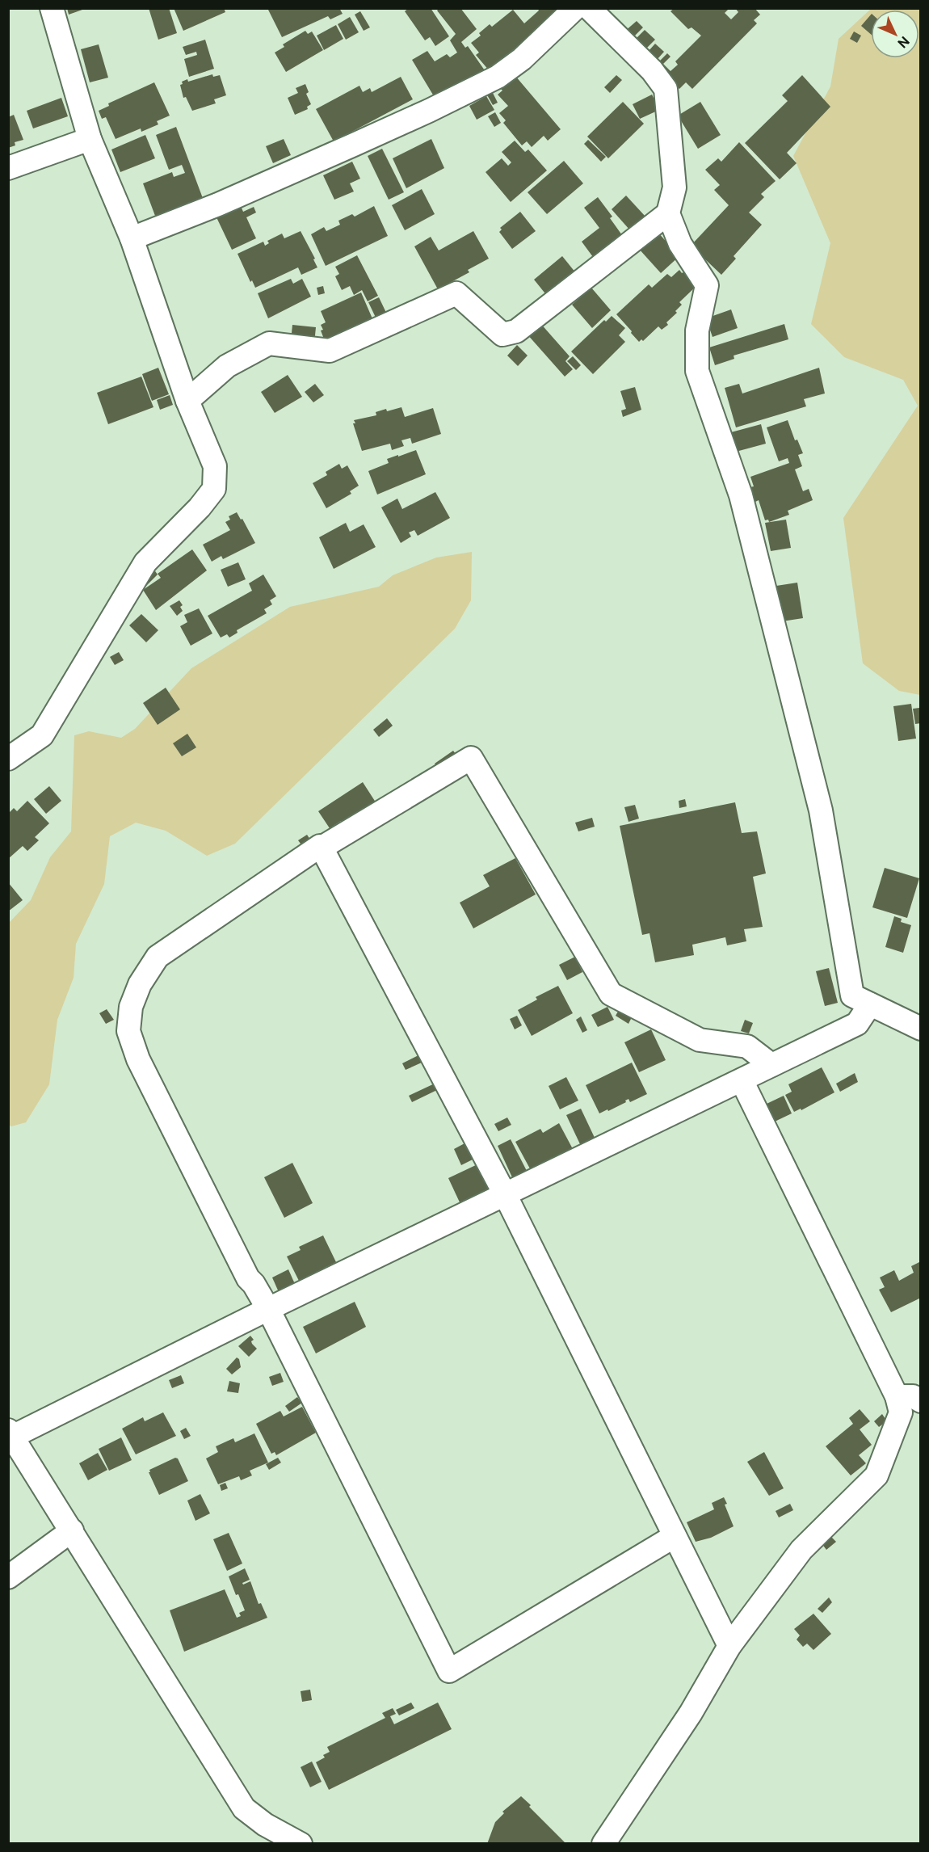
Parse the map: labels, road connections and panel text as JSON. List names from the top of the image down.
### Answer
{
  "north": "bottom right"
}
